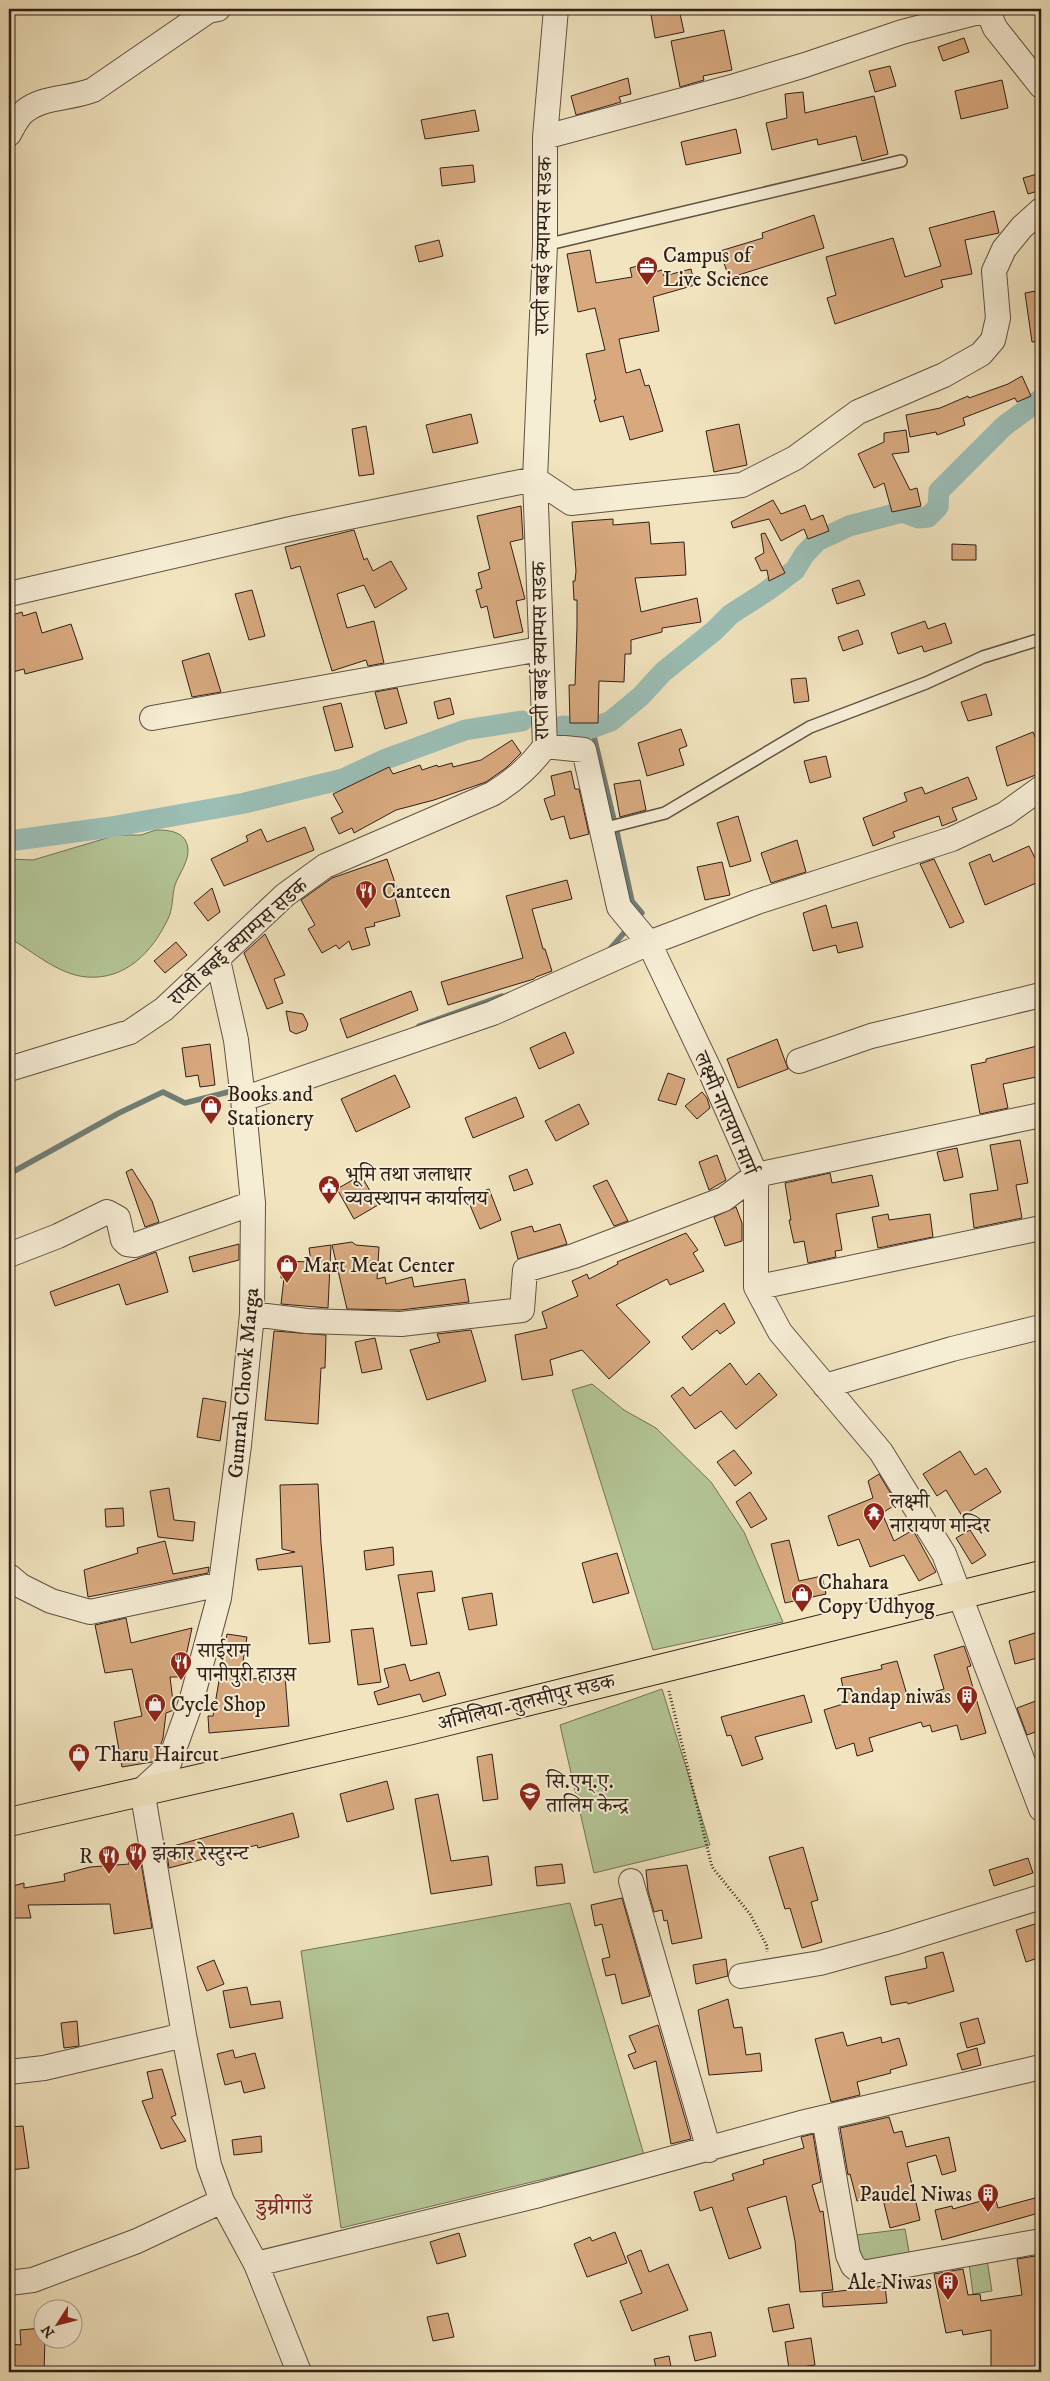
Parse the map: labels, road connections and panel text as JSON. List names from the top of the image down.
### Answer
{
  "streets": {
    "main road": ["अमिलिया-तुलसीपुर सडक"],
    "street": ["राप्ती बबई क्याम्पस सडक", "लक्ष्मी नारायण मार्ग", "Gumrah Chowk Marga"]
  },
  "crossings": [
    ["राप्ती बबई क्याम्पस सडक", "लक्ष्मी नारायण मार्ग"],
    ["राप्ती बबई क्याम्पस सडक", "Gumrah Chowk Marga"],
    ["लक्ष्मी नारायण मार्ग", "अमिलिया-तुलसीपुर सडक"],
    ["Gumrah Chowk Marga", "अमिलिया-तुलसीपुर सडक"]
  ],
  "districts": ["डुम्रीगाउँ"],
  "places": {
    "office": ["Campus of Live Science"],
    "restaurant": [
      "Canteen",
      "साईराम पानीपुरी हाउस",
      "झंकार रेस्टुरन्ट",
      "R"
    ],
    "shop": [
      "Books and Stationery",
      "Mart Meat Center",
      "Chahara Copy Udhyog",
      "Cycle Shop",
      "Tharu Haircut"
    ],
    "public building": ["भूमि तथा जलाधार व्यवस्थापन कार्यालय"],
    "temple": ["लक्ष्मी नारायण मन्दिर"],
    "building": ["Tandap niwas", "Paudel Niwas", "Ale Niwas"],
    "school or university": ["सि.एम्.ए. तालिम केन्द्र"]
  },
  "north": "bottom left"
}
